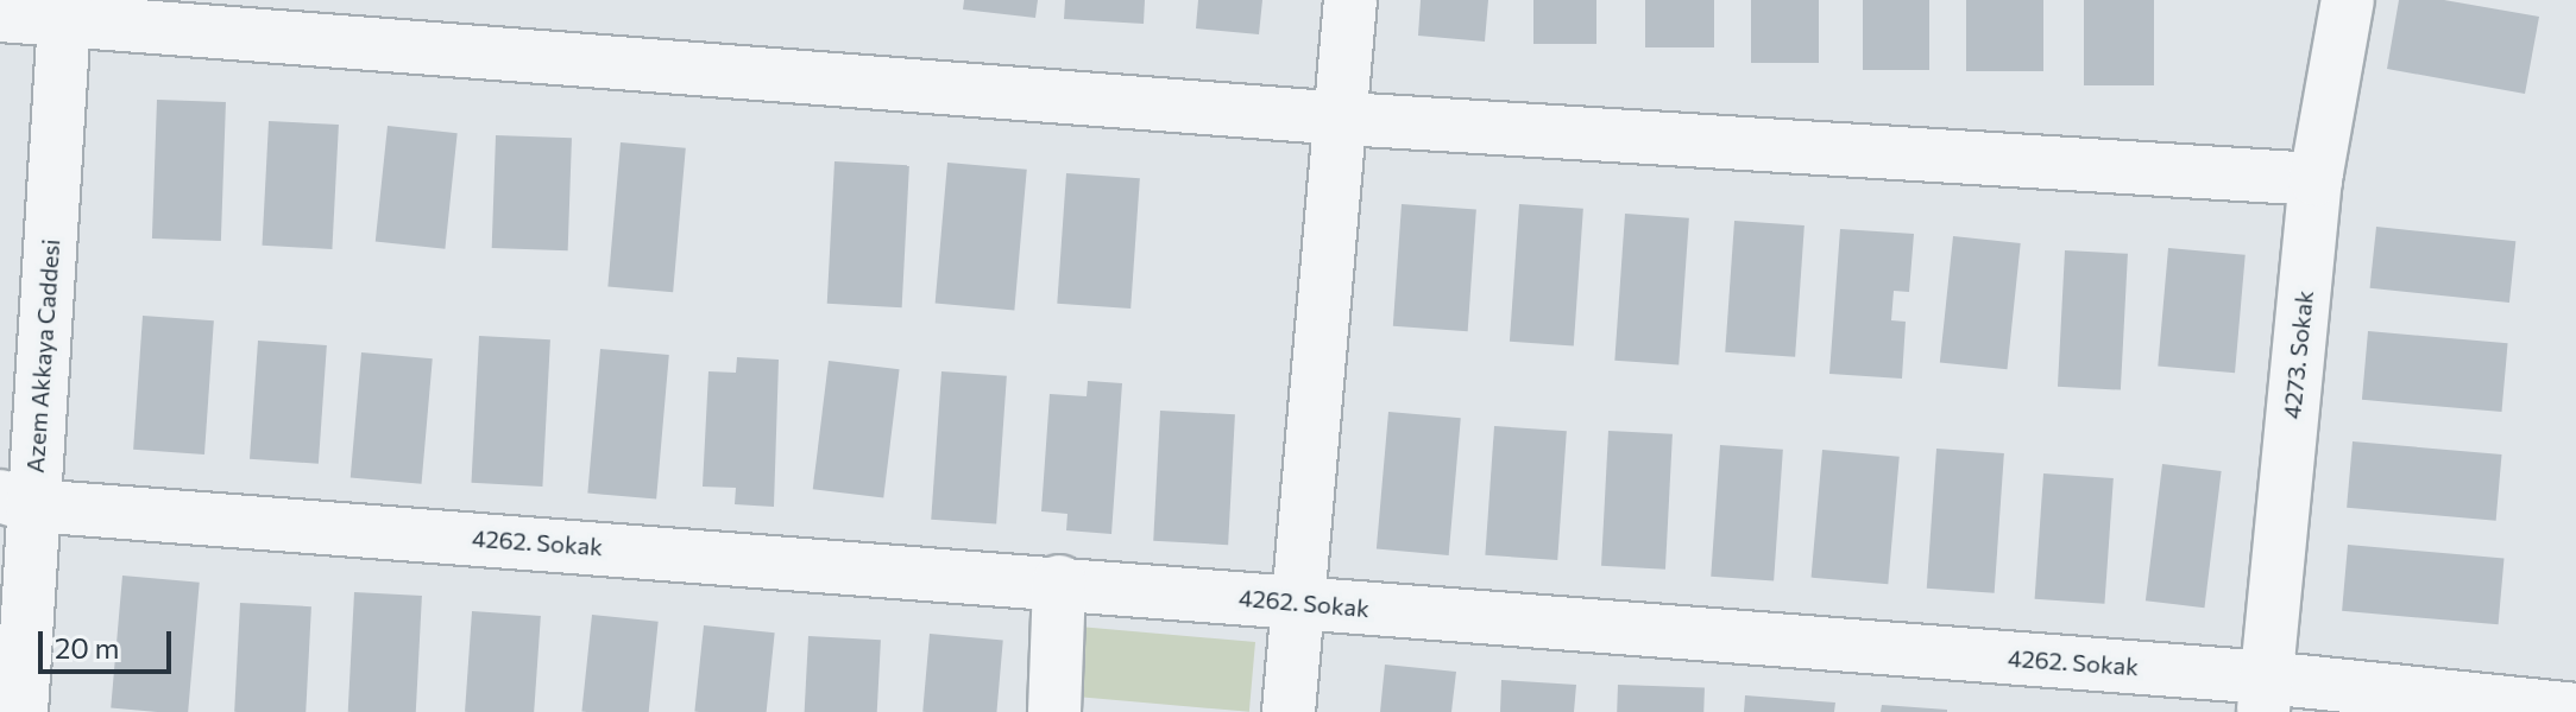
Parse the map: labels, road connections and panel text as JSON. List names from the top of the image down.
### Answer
{
  "streets": {
    "street": ["4273. Sokak", "Azem Akkaya Caddesi", "4262. Sokak"]
  },
  "crossings": [
    ["4273. Sokak", "4262. Sokak"],
    ["Azem Akkaya Caddesi", "4262. Sokak"]
  ],
  "scale_bar": "20 m"
}
